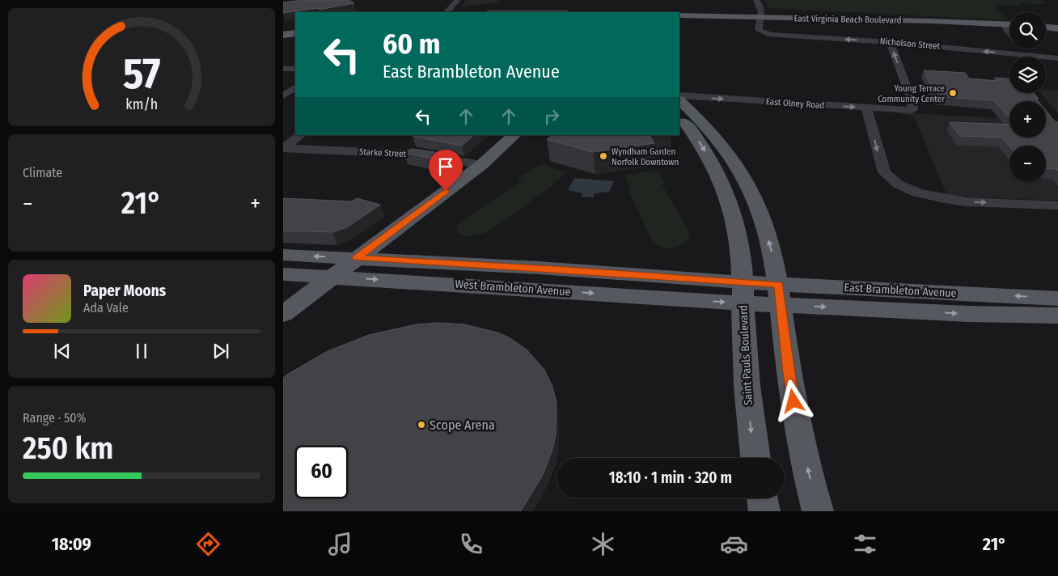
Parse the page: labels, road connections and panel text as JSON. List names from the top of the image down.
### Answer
{
  "streets": {
    "main road": [
      "East Virginia Beach Boulevard",
      "West Brambleton Avenue",
      "East Brambleton Avenue",
      "Saint Pauls Boulevard"
    ],
    "street": ["Nicholson Street", "East Olney Road", "Starke Street"]
  },
  "crossings": [
    ["East Virginia Beach Boulevard", "Nicholson Street"],
    ["Nicholson Street", "East Olney Road"],
    ["West Brambleton Avenue", "East Brambleton Avenue"],
    ["West Brambleton Avenue", "Saint Pauls Boulevard"],
    ["East Brambleton Avenue", "Saint Pauls Boulevard"]
  ],
  "one_way": ["Nicholson Street"],
  "places": ["Young Terrace Community Center", "Wyndham Garden Norfolk Downtown", "Scope Arena"],
  "page": {
    "map_buttons": ["+", "−"],
    "turn": ["60 m", "East Brambleton Avenue"],
    "tile": [
      "Climate",
      ["Range · 50%", "250 km"]
    ],
    "heat": ["−", "21°", "+"],
    "song": ["Paper Moons", "Ada Vale"],
    "limit": "60",
    "trip": "18:10 · 1 min · 320 m",
    "tabs": ["18:09", "21°"],
    "gauge": ["57", "km/h"]
  }
}
